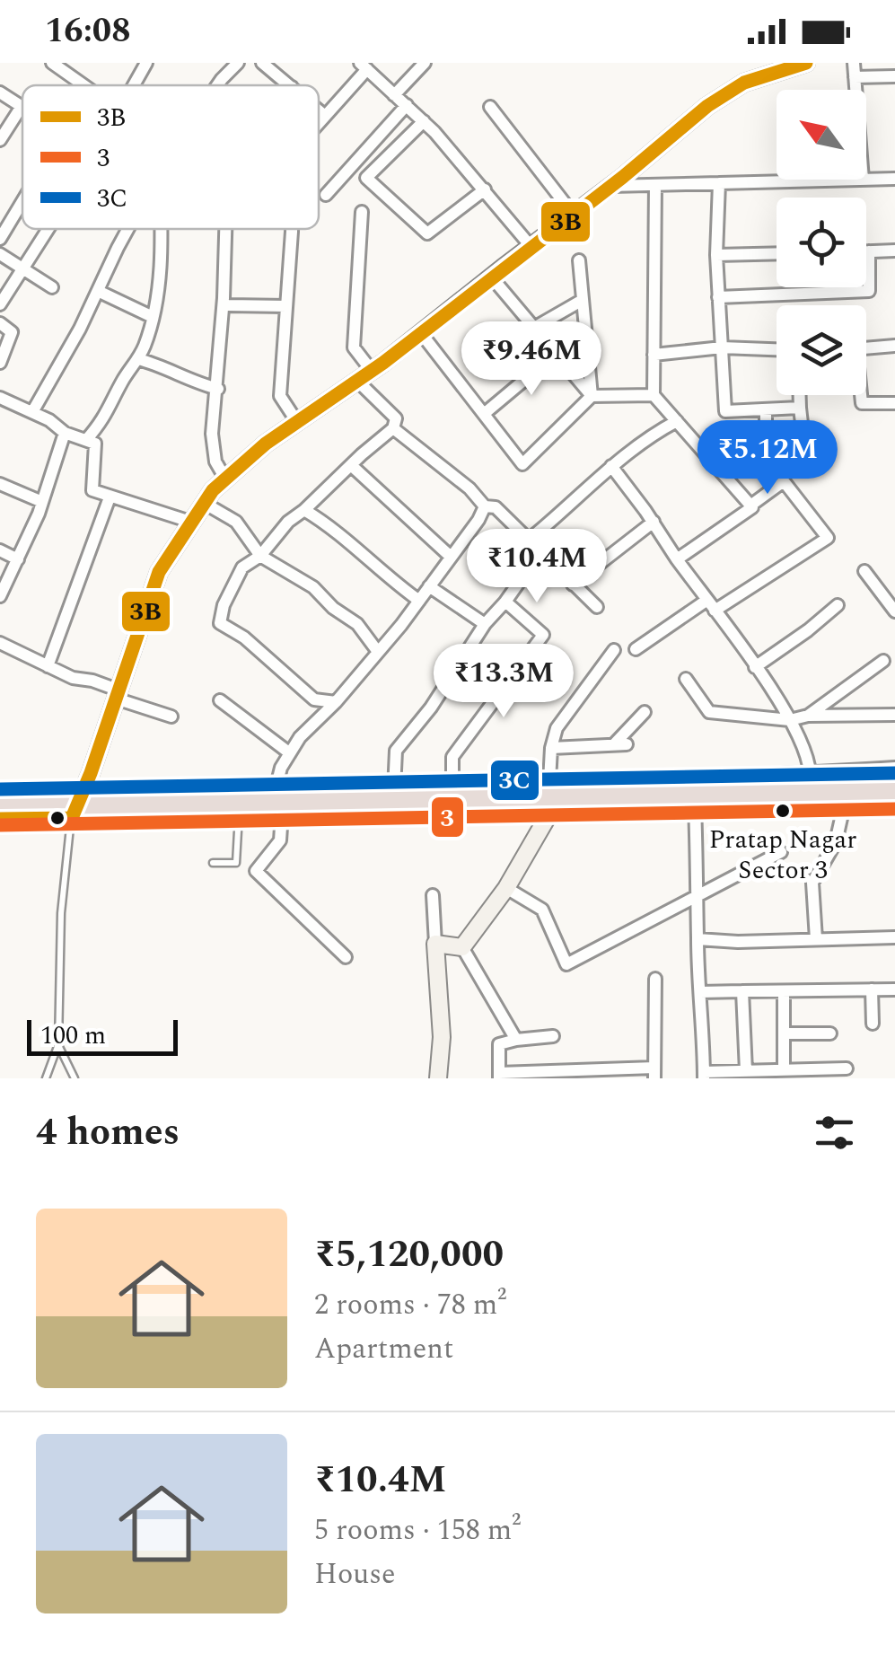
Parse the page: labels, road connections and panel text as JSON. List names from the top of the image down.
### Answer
{
  "places": ["Pratap Nagar Sector 3"],
  "lines": ["transit line 3B", "transit line 3C", "transit line 3"],
  "legend": ["3B", "3", "3C"],
  "scale_bar": "100 m",
  "north": "top left",
  "page": {
    "status": "16:08",
    "price": [
      "₹9.46M",
      "₹5.12M",
      "₹10.4M",
      "₹13.3M"
    ],
    "scale": "100 m",
    "heading": "4 homes",
    "list": [
      {
        "name": "₹5,120,000",
        "note": "2 rooms · 78 m² · Apartment"
      },
      {
        "name": "₹10.4M",
        "note": "5 rooms · 158 m² · House"
      }
    ]
  }
}
